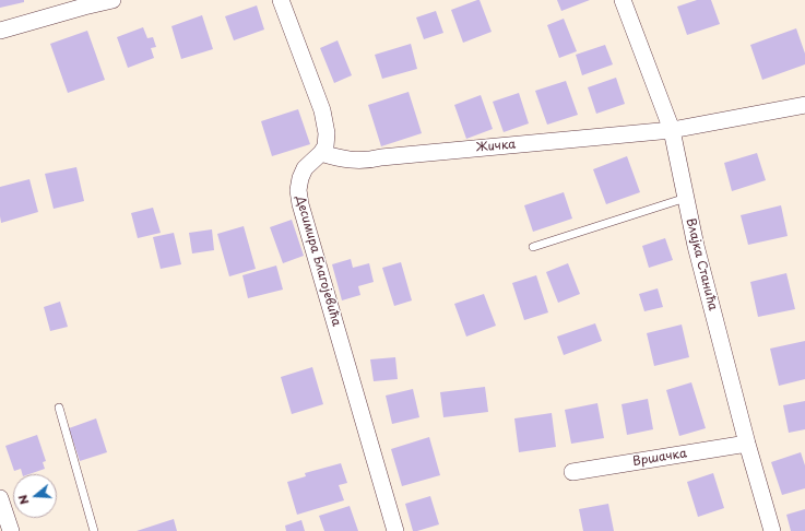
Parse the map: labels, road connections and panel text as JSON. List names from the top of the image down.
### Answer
{
  "streets": {
    "street": [
      "Жичка",
      "Десимира Благојевића",
      "Влајка Станића",
      "Вршачка"
    ]
  },
  "crossings": [
    ["Жичка", "Десимира Благојевића"],
    ["Жичка", "Влајка Станића"],
    ["Влајка Станића", "Вршачка"]
  ],
  "north": "left"
}
